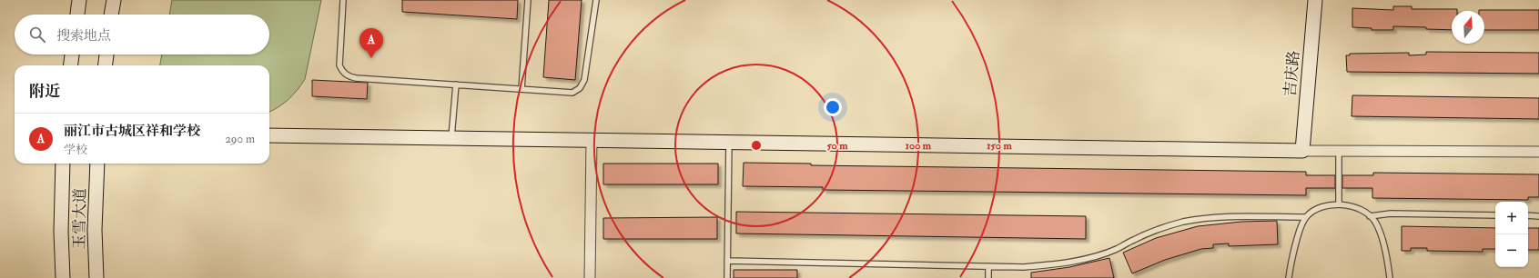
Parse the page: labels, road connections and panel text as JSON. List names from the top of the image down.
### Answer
{
  "streets": {
    "street": ["吉庆路", "玉雪大道"]
  },
  "north": "top",
  "page": {
    "search": "搜索地点",
    "pins": "A",
    "heading": "附近",
    "list": [
      {
        "mark": "A",
        "name": "丽江市古城区祥和学校",
        "note": "学校",
        "value": "290 m"
      }
    ],
    "map_buttons": ["+", "−"]
  },
  "rings": ["50 m", "100 m", "150 m"]
}
